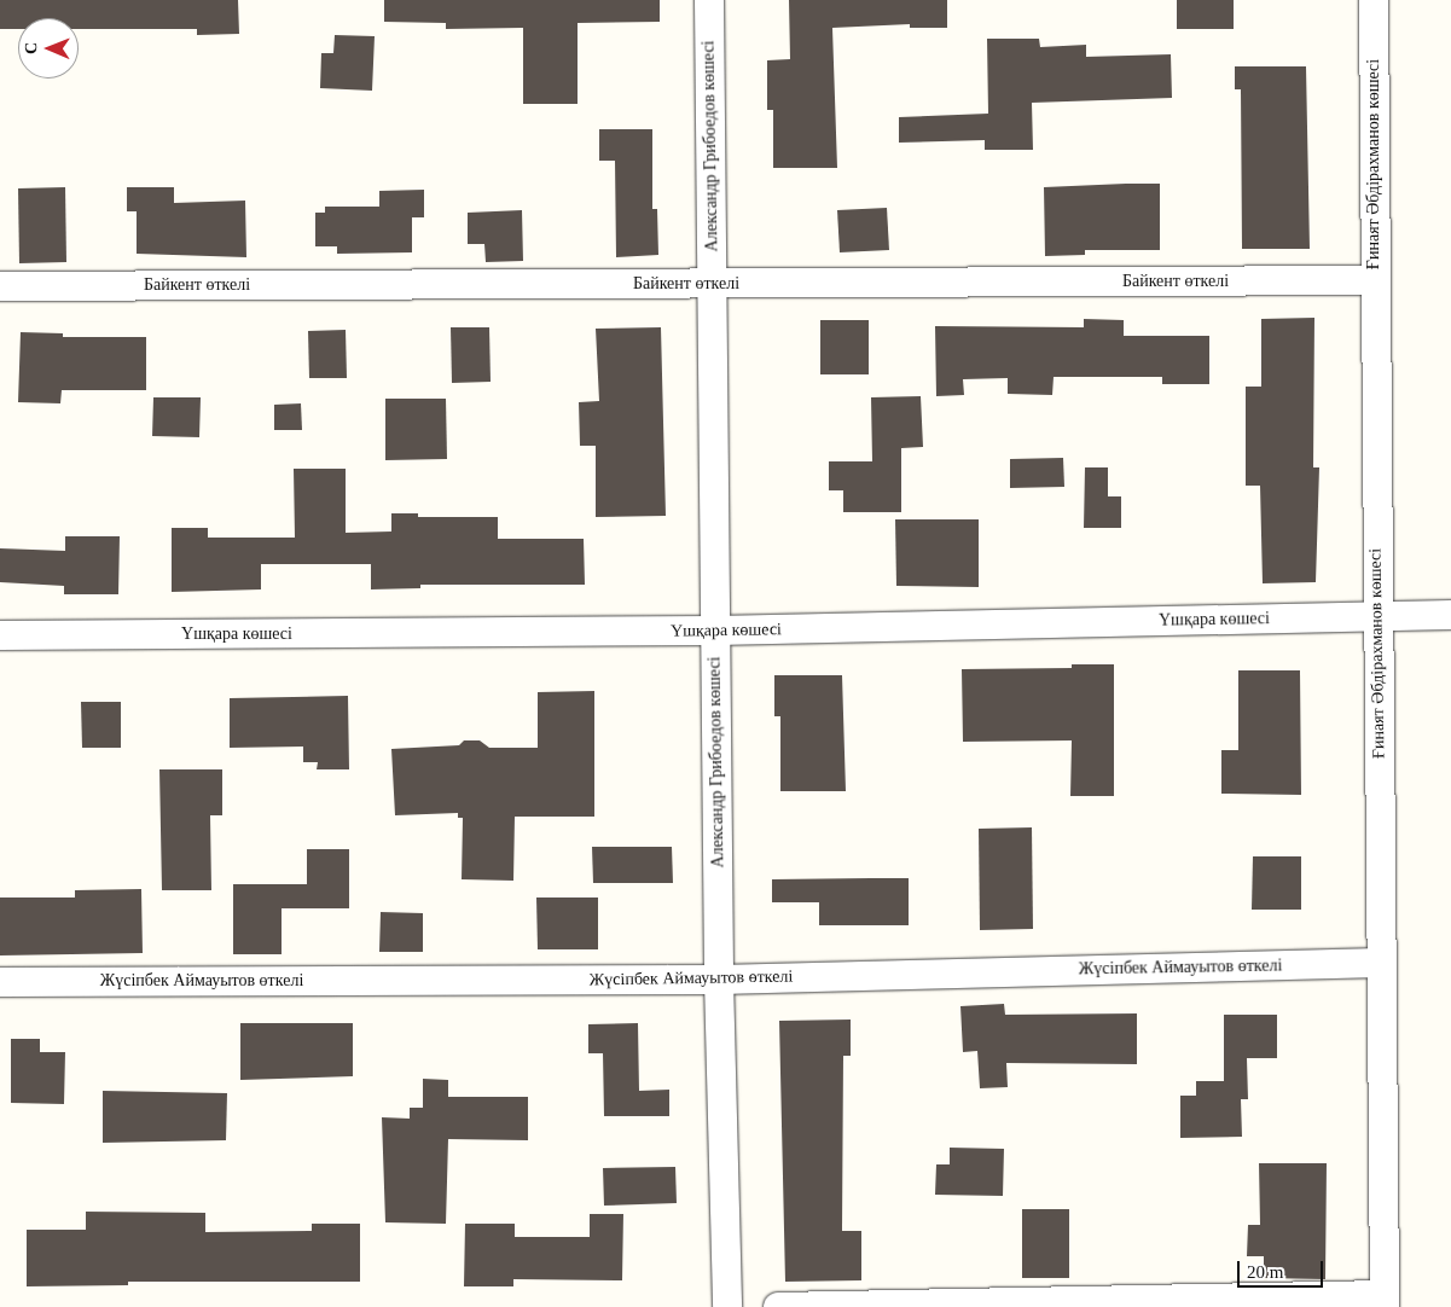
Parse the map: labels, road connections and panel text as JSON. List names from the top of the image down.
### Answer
{
  "streets": {
    "street": [
      "Александр Грибоедов көшесі",
      "Ғинаят Әбдірахманов көшесі",
      "Байкент өткелі",
      "Үшқара көшесі",
      "Жүсіпбек Аймауытов өткелі"
    ]
  },
  "crossings": [
    ["Александр Грибоедов көшесі", "Байкент өткелі"],
    ["Александр Грибоедов көшесі", "Үшқара көшесі"],
    ["Александр Грибоедов көшесі", "Жүсіпбек Аймауытов өткелі"],
    ["Ғинаят Әбдірахманов көшесі", "Байкент өткелі"],
    ["Ғинаят Әбдірахманов көшесі", "Үшқара көшесі"],
    ["Ғинаят Әбдірахманов көшесі", "Жүсіпбек Аймауытов өткелі"]
  ],
  "scale_bar": "20 m",
  "north": "left"
}
